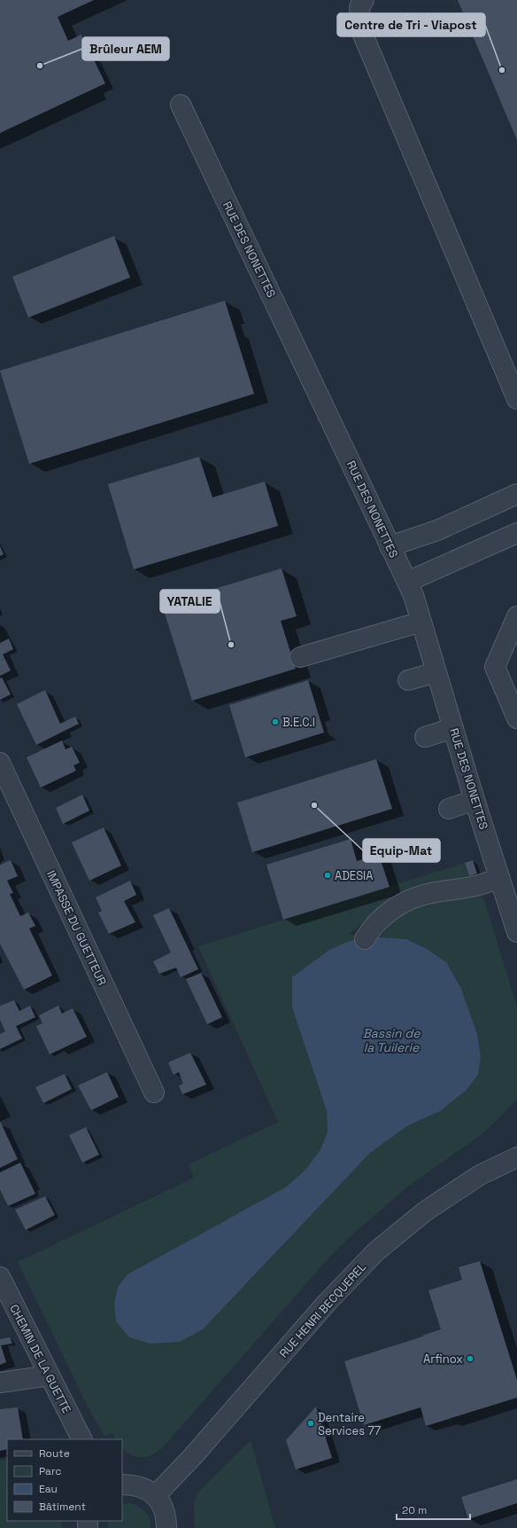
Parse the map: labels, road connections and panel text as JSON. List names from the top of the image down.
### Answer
{
  "streets": {
    "street": [
      "RUE DES NONETTES",
      "IMPASSE DU GUETTEUR",
      "RUE HENRI BECQUEREL",
      "CHEMIN DE LA GUETTE"
    ]
  },
  "water": ["Bassin de la Tuilerie"],
  "places": [
    "Brûleur AEM",
    "Centre de Tri - Viapost",
    "YATALIE",
    "B.E.C.I",
    "Equip-Mat",
    "ADESIA",
    "Arfinox",
    "Dentaire Services 77"
  ],
  "legend": [
    "Route",
    "Parc",
    "Eau",
    "Bâtiment"
  ],
  "scale_bar": "20 m"
}
